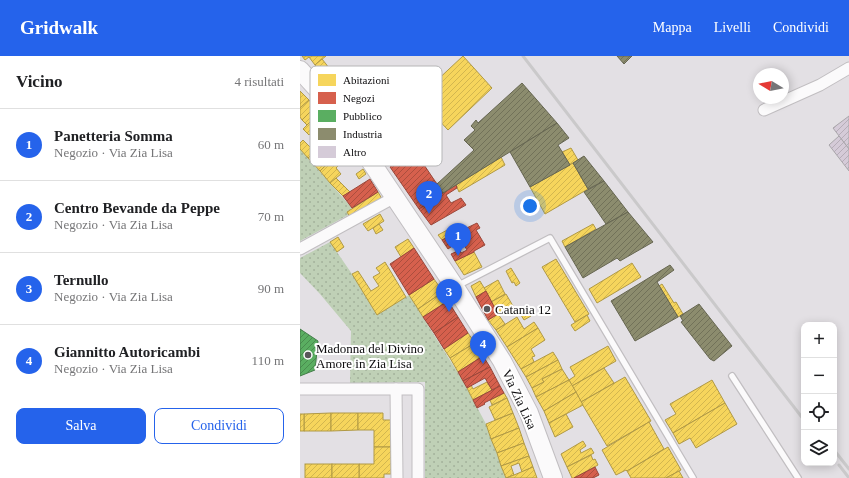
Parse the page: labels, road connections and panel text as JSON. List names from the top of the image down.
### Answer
{
  "streets": {
    "main road": ["Via Zia Lisa"]
  },
  "places": ["Catania 12", "Madonna del Divino Amore in Zia Lisa"],
  "legend": [
    "Abitazioni",
    "Negozi",
    "Pubblico",
    "Industria",
    "Altro"
  ],
  "north": "left",
  "page": {
    "header": "Gridwalk",
    "nav": ["Mappa", "Livelli", "Condividi"],
    "heading": ["Vicino", "4 risultati"],
    "list": [
      {
        "mark": "1",
        "name": "Panetteria Somma",
        "note": "Negozio · Via Zia Lisa",
        "value": "60 m"
      },
      {
        "mark": "2",
        "name": "Centro Bevande da Peppe",
        "note": "Negozio · Via Zia Lisa",
        "value": "70 m"
      },
      {
        "mark": "3",
        "name": "Ternullo",
        "note": "Negozio · Via Zia Lisa",
        "value": "90 m"
      },
      {
        "mark": "4",
        "name": "Giannitto Autoricambi",
        "note": "Negozio · Via Zia Lisa",
        "value": "110 m"
      }
    ],
    "pins": [
      "2",
      "1",
      "3",
      "4"
    ],
    "map_buttons": ["+", "−"],
    "buttons": ["Salva", "Condividi"]
  }
}
